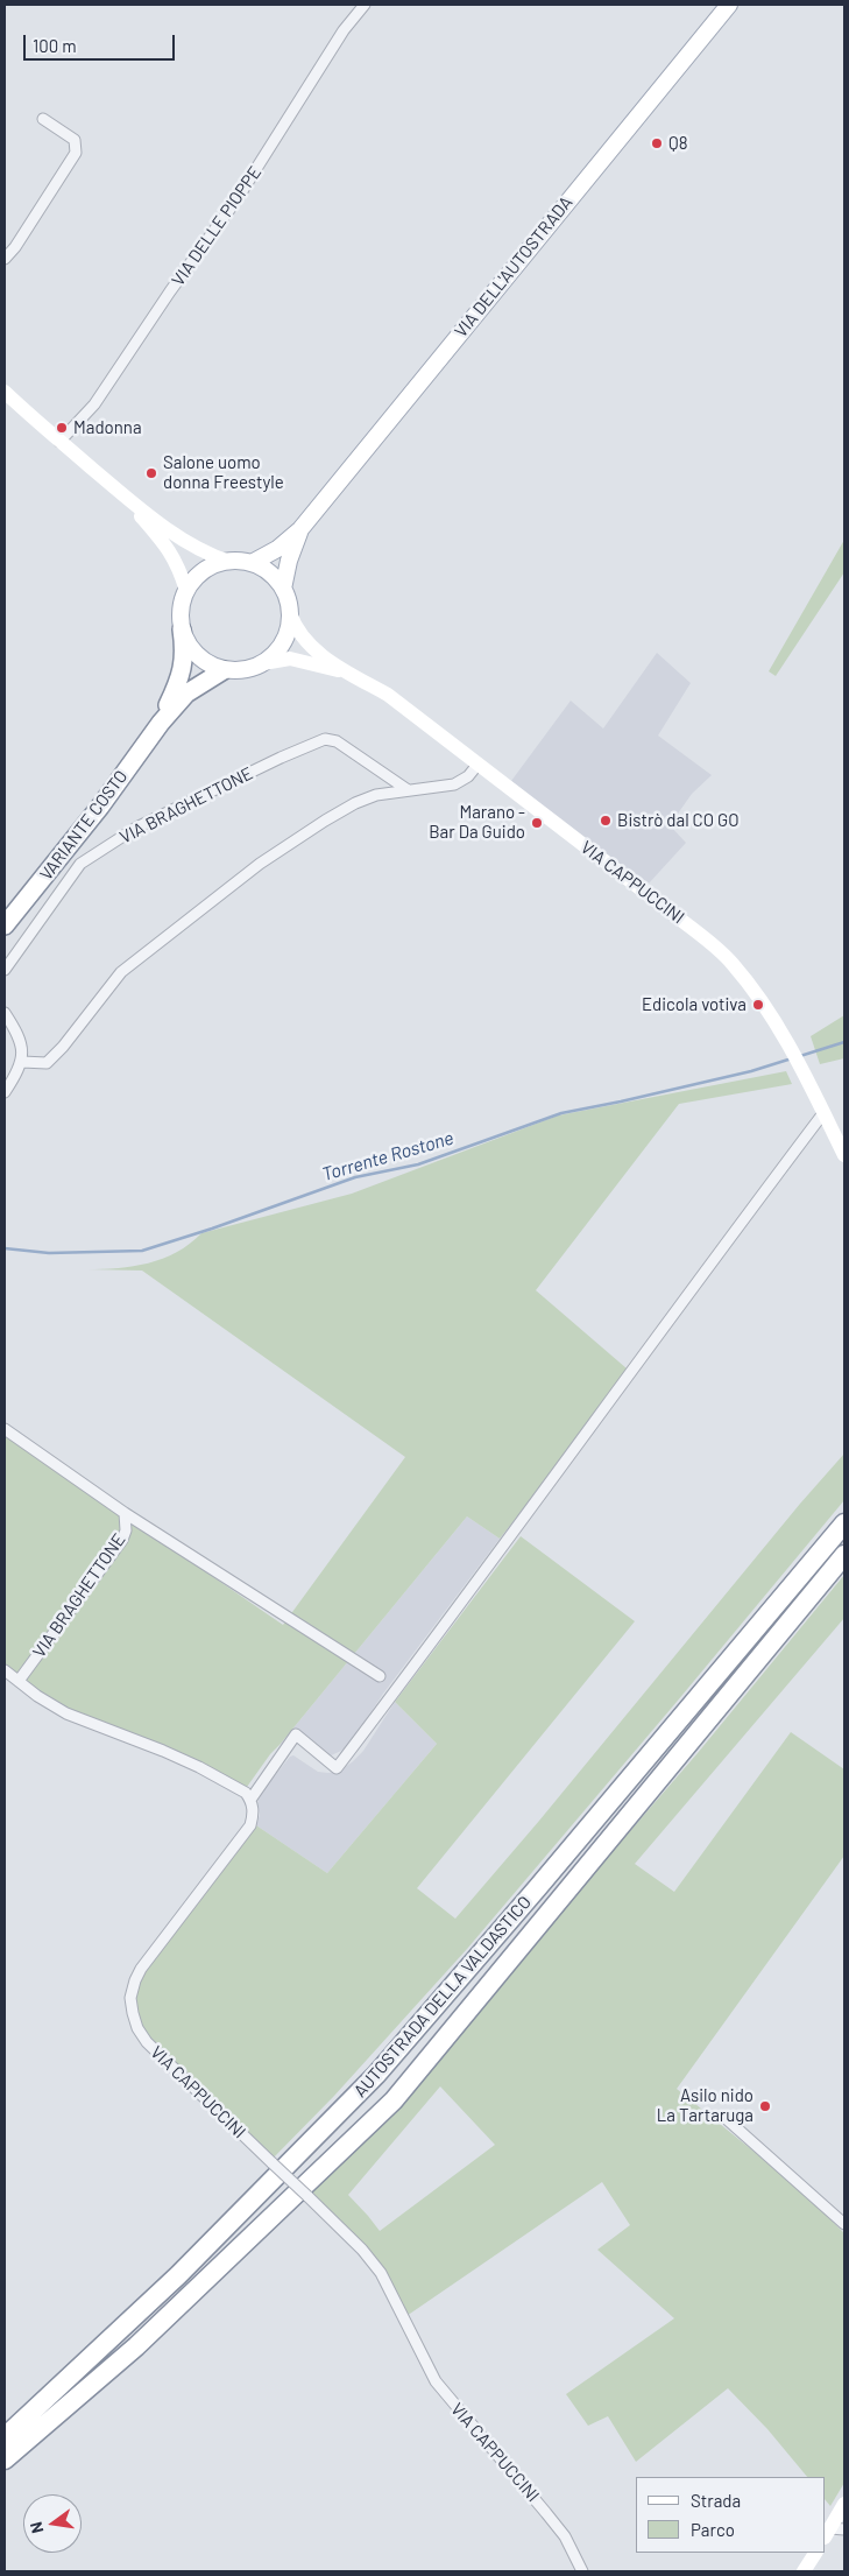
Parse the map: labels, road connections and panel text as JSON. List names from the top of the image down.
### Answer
{
  "streets": {
    "highway": ["VARIANTE COSTO", "AUTOSTRADA DELLA VALDASTICO"],
    "main road": ["VIA DELL'AUTOSTRADA", "VIA CAPPUCCINI"],
    "street": ["VIA DELLE PIOPPE", "VIA BRAGHETTONE"]
  },
  "water": ["Torrente Rostone"],
  "places": [
    "Q8",
    "Madonna",
    "Salone uomo donna Freestyle",
    "Bistrò dal CO GO",
    "Marano - Bar Da Guido",
    "Edicola votiva",
    "Asilo nido La Tartaruga"
  ],
  "legend": ["Strada", "Parco"],
  "scale_bar": "100 m",
  "north": "left"
}
